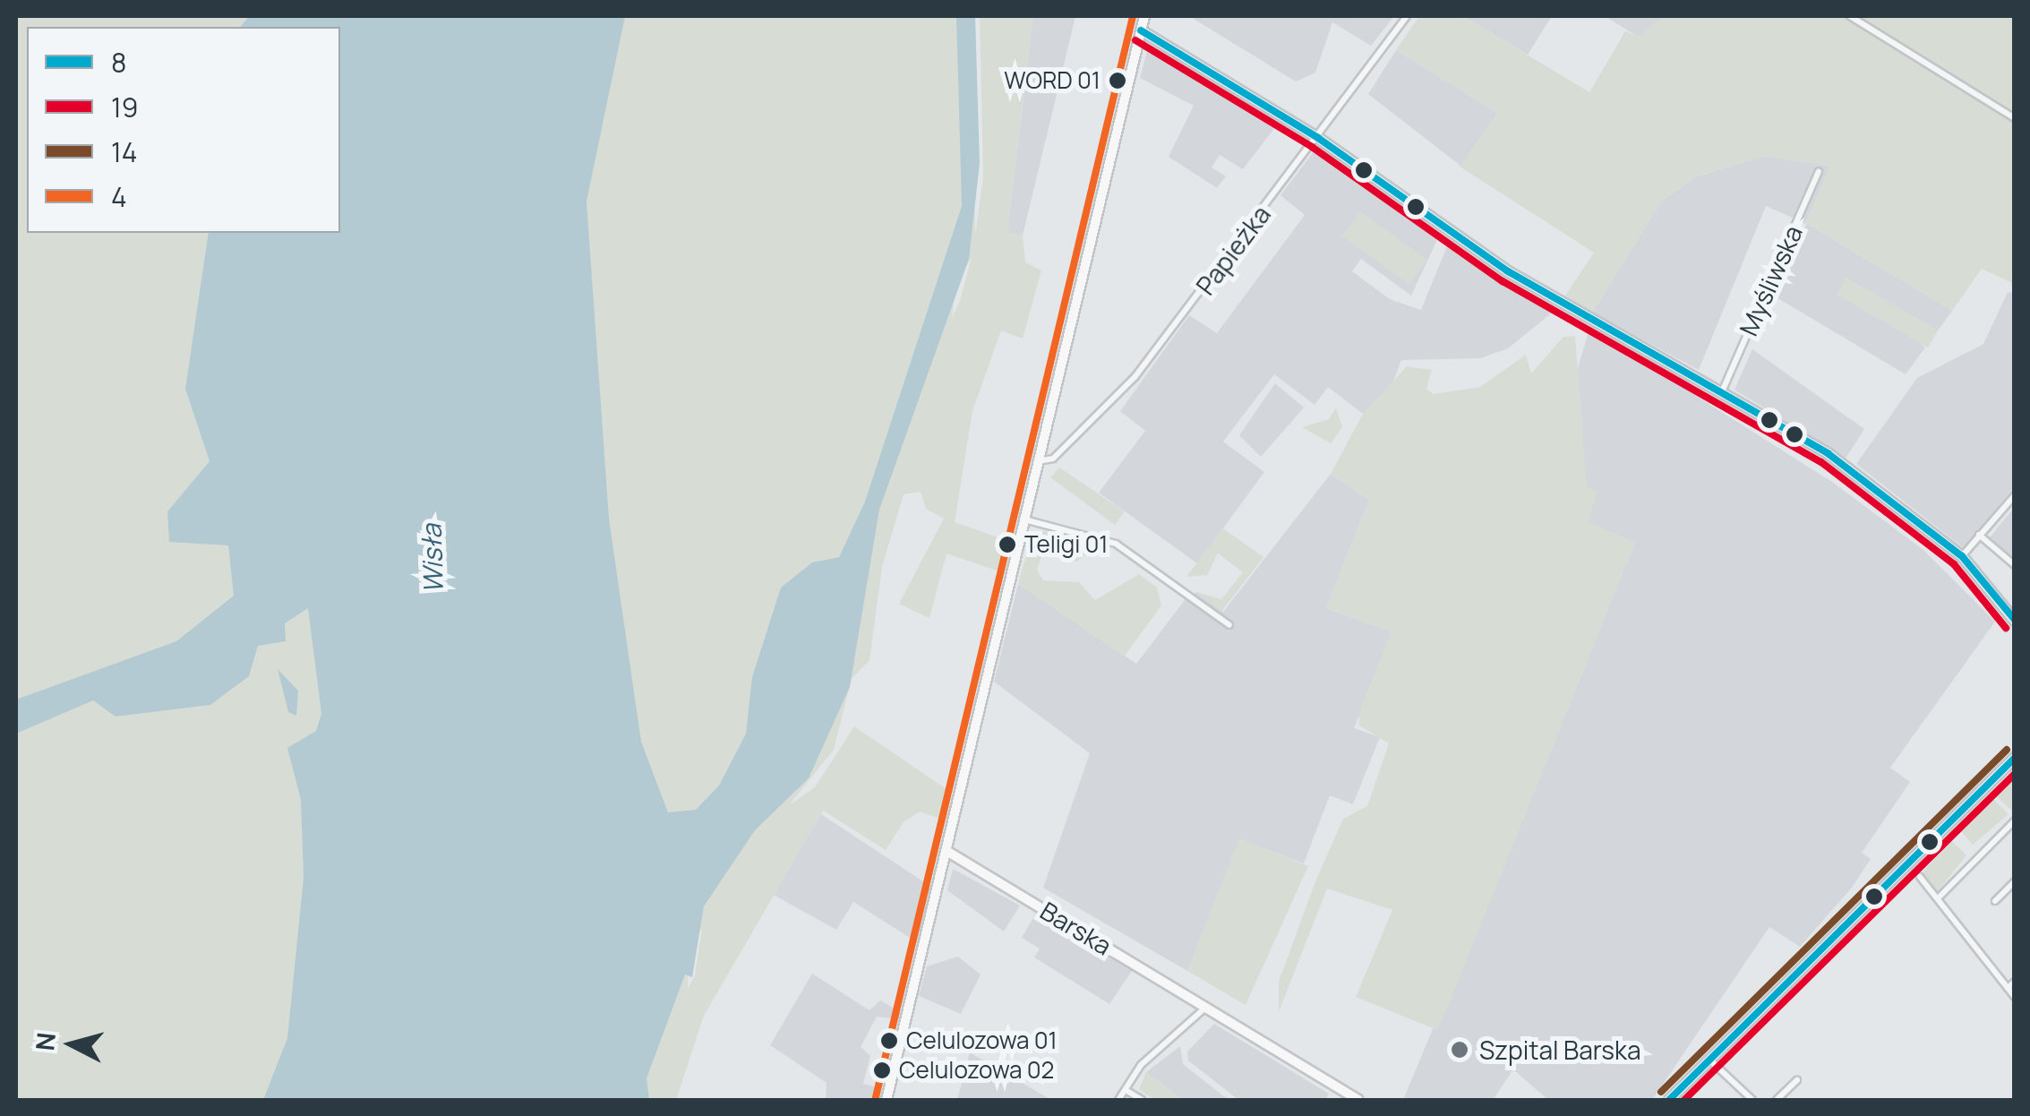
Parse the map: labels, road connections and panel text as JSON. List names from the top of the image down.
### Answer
{
  "streets": {
    "street": ["Papieżka", "Myśliwska", "Barska"]
  },
  "water": ["Wisła"],
  "places": [
    "WORD 01",
    "Teligi 01",
    "Celulozowa 01",
    "Szpital Barska",
    "Celulozowa 02"
  ],
  "lines": [
    "transit line 4",
    "transit line 8",
    "transit line 19",
    "transit line 14"
  ],
  "legend": [
    "8",
    "19",
    "14",
    "4"
  ],
  "north": "left"
}
